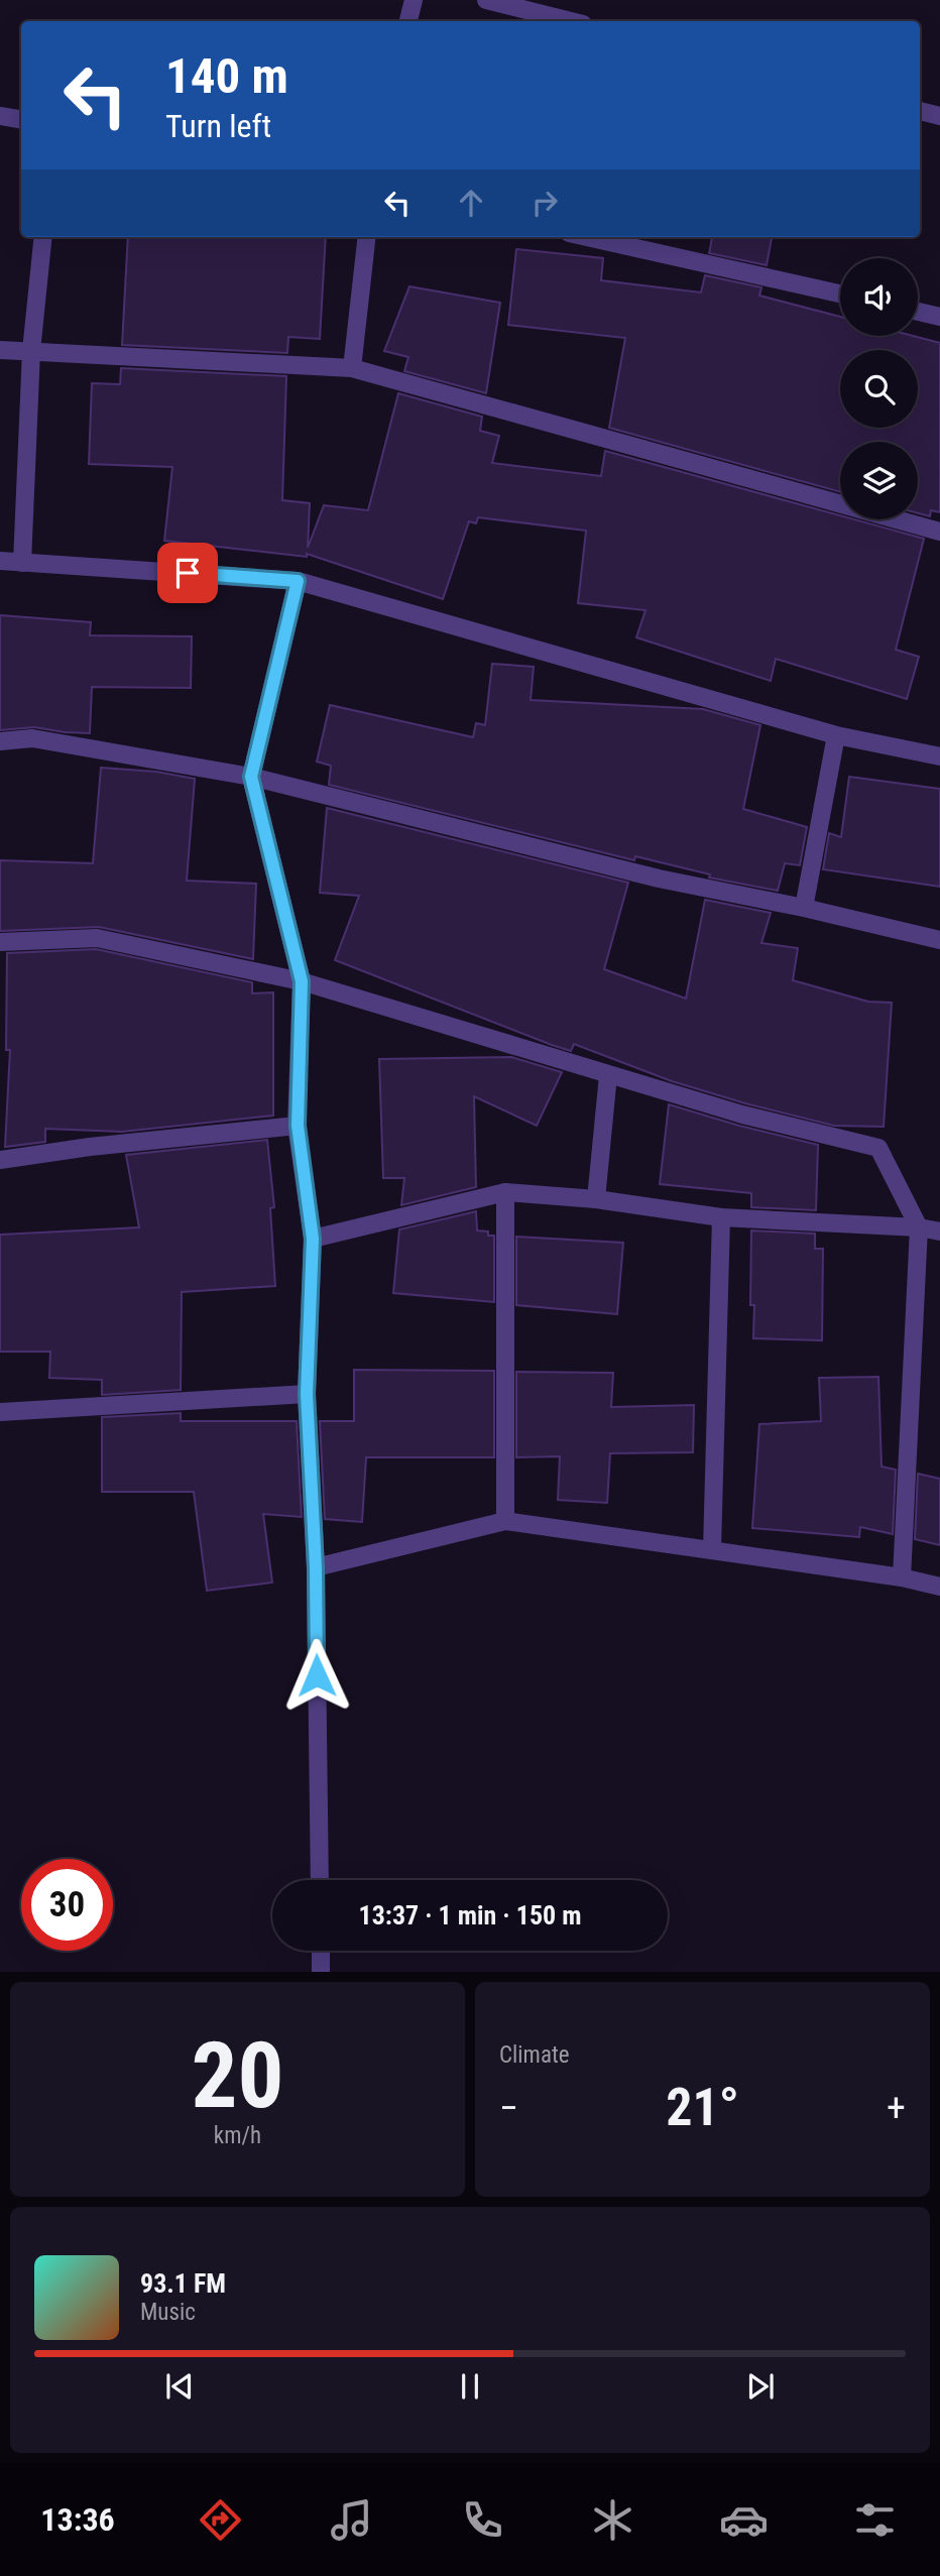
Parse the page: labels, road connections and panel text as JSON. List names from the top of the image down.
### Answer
{
  "page": {
    "turn": ["140 m", "Turn left"],
    "limit": "30",
    "trip": "13:37 · 1 min · 150 m",
    "tile": [
      ["20", "km/h"],
      "Climate"
    ],
    "heat": ["−", "21°", "+"],
    "song": ["93.1 FM", "Music"],
    "tabs": "13:36"
  }
}
